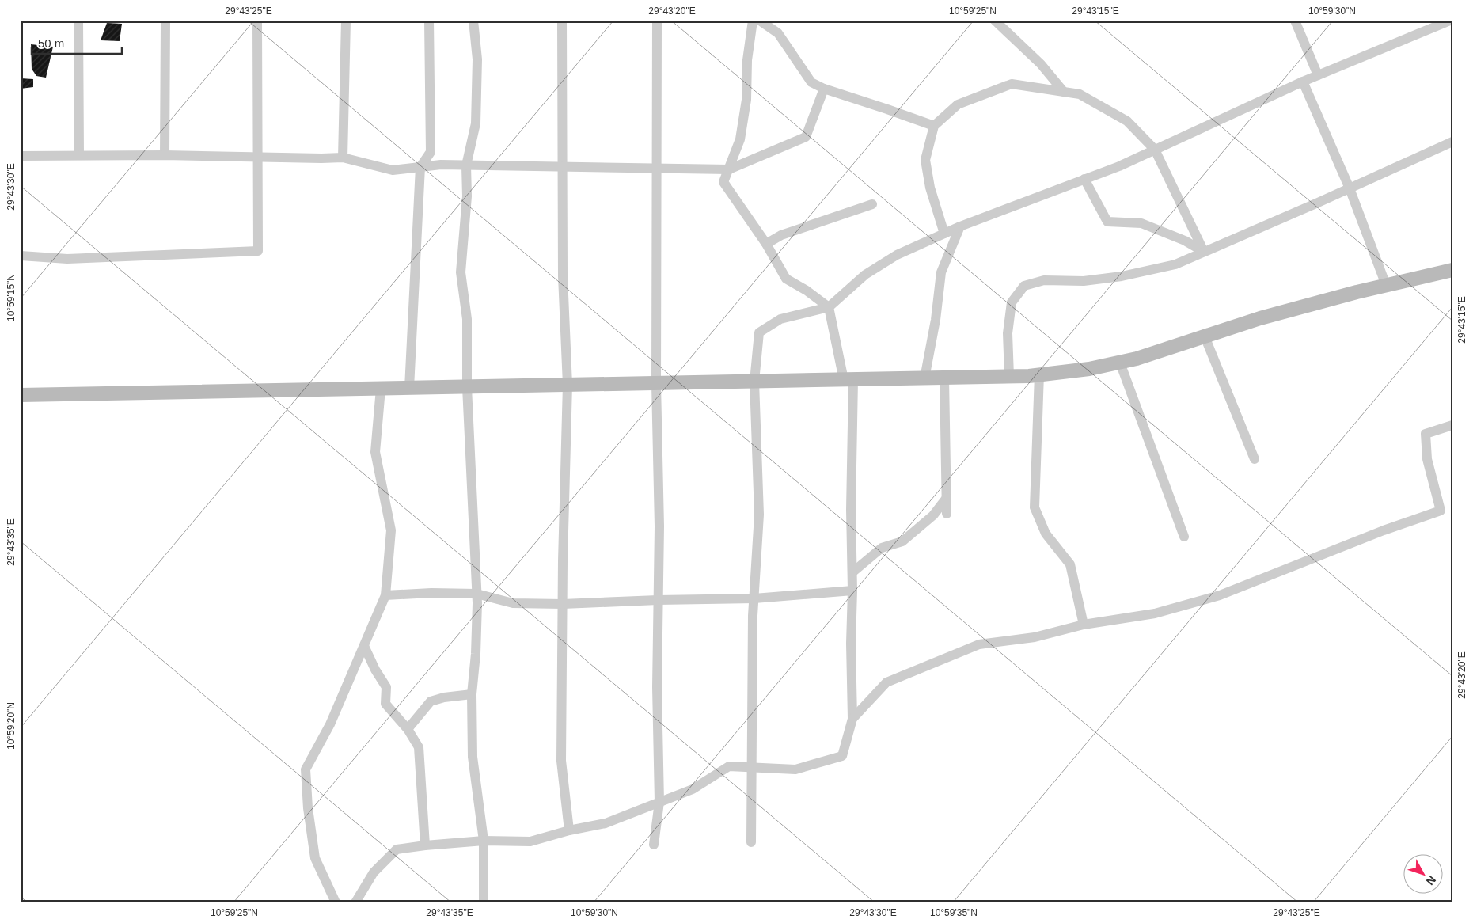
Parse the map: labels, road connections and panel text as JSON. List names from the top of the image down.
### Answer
{
  "scale_bar": "50 m",
  "north": "bottom right",
  "coordinates": [
    "29°43'25\"E",
    "29°43'20\"E",
    "10°59'25\"N",
    "29°43'15\"E",
    "10°59'30\"N",
    "29°43'30\"E",
    "10°59'15\"N",
    "29°43'35\"E",
    "10°59'20\"N",
    "10°59'35\"N"
  ]
}
